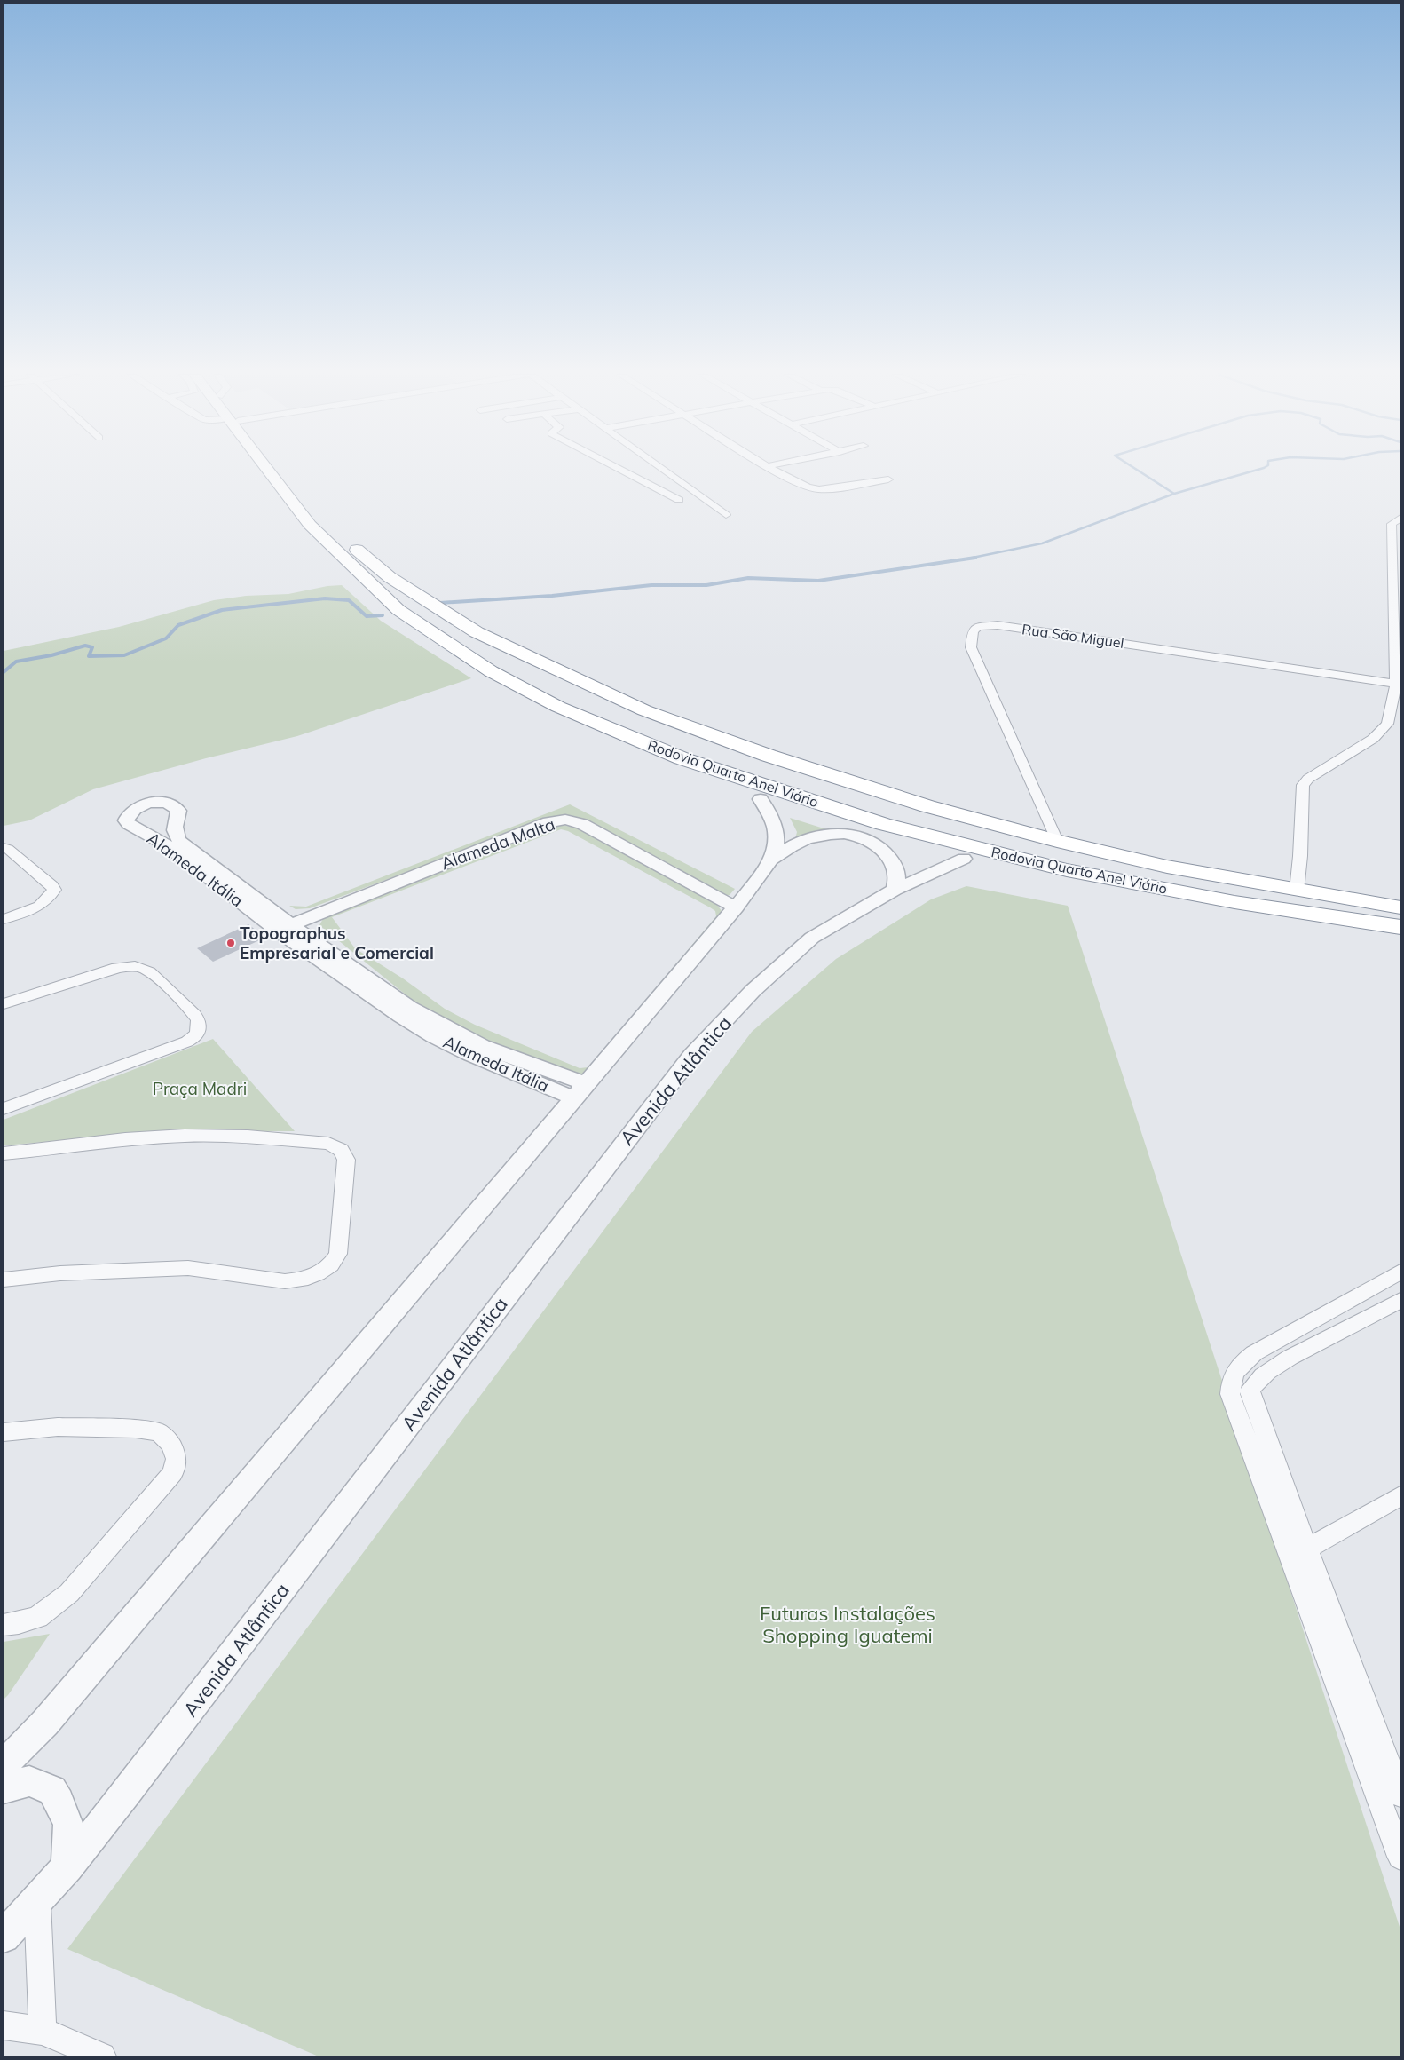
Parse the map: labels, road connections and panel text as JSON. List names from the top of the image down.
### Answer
{
  "streets": {
    "highway": ["Rodovia Quarto Anel Viário"],
    "street": [
      "Rua São Miguel",
      "Alameda Malta",
      "Alameda Itália",
      "Avenida Atlântica"
    ]
  },
  "crossings": [
    ["Rua São Miguel", "Rodovia Quarto Anel Viário"],
    ["Alameda Malta", "Alameda Itália"]
  ],
  "parks": ["Praça Madri", "Futuras Instalações Shopping Iguatemi"],
  "places": ["Topographus Empresarial e Comercial"]
}
